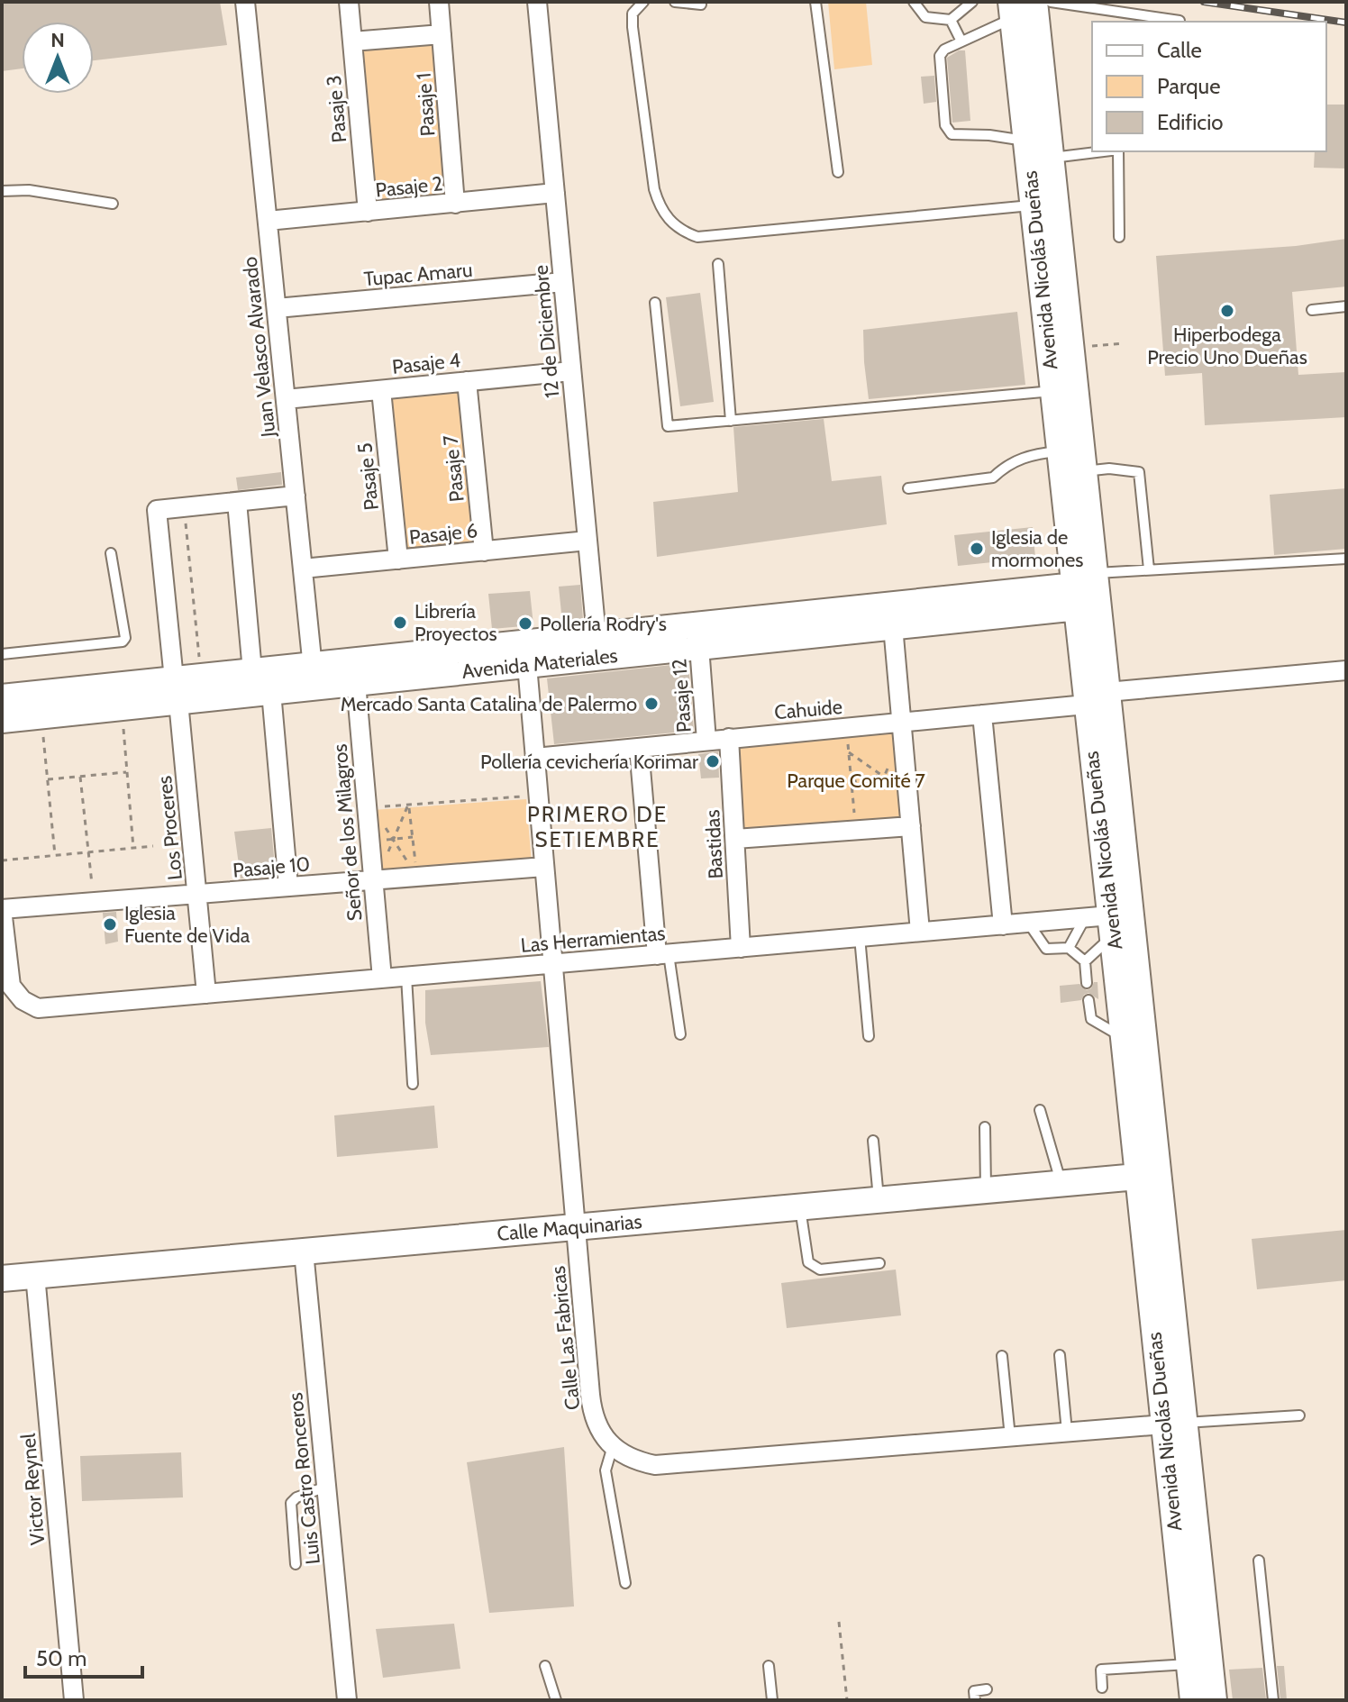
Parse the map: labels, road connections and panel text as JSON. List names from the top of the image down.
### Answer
{
  "streets": {
    "street": [
      "Pasaje 1",
      "Pasaje 3",
      "Pasaje 2",
      "Avenida Nicolás Dueñas",
      "Tupac Amaru",
      "12 de Diciembre",
      "Juan Velasco Alvarado",
      "Pasaje 4",
      "Pasaje 7",
      "Pasaje 5",
      "Pasaje 6",
      "Avenida Materiales",
      "Pasaje 12",
      "Cahuide",
      "Los Proceres",
      "Señor de los Milagros",
      "Bastidas",
      "Pasaje 10",
      "Las Herramientas",
      "Calle Maquinarias",
      "Calle Las Fabricas",
      "Luis Castro Ronceros",
      "Victor Reynel"
    ]
  },
  "crossings": [
    ["Pasaje 1", "Pasaje 2"],
    ["Pasaje 3", "Pasaje 2"],
    ["Pasaje 2", "12 de Diciembre"],
    ["Pasaje 2", "Juan Velasco Alvarado"],
    ["Avenida Nicolás Dueñas", "Avenida Materiales"],
    ["Avenida Nicolás Dueñas", "Cahuide"],
    ["Avenida Nicolás Dueñas", "Las Herramientas"],
    ["Avenida Nicolás Dueñas", "Calle Maquinarias"],
    ["Tupac Amaru", "12 de Diciembre"],
    ["Tupac Amaru", "Juan Velasco Alvarado"],
    ["12 de Diciembre", "Pasaje 4"],
    ["12 de Diciembre", "Pasaje 6"],
    ["12 de Diciembre", "Avenida Materiales"],
    ["Juan Velasco Alvarado", "Pasaje 4"],
    ["Juan Velasco Alvarado", "Pasaje 6"],
    ["Juan Velasco Alvarado", "Avenida Materiales"],
    ["Pasaje 4", "Pasaje 7"],
    ["Pasaje 4", "Pasaje 5"],
    ["Pasaje 7", "Pasaje 6"],
    ["Pasaje 5", "Pasaje 6"],
    ["Avenida Materiales", "Pasaje 12"],
    ["Avenida Materiales", "Los Proceres"],
    ["Avenida Materiales", "Señor de los Milagros"],
    ["Avenida Materiales", "Calle Las Fabricas"],
    ["Pasaje 12", "Cahuide"],
    ["Cahuide", "Bastidas"],
    ["Cahuide", "Calle Las Fabricas"],
    ["Los Proceres", "Pasaje 10"],
    ["Los Proceres", "Las Herramientas"],
    ["Señor de los Milagros", "Pasaje 10"],
    ["Señor de los Milagros", "Las Herramientas"],
    ["Bastidas", "Las Herramientas"],
    ["Pasaje 10", "Calle Las Fabricas"],
    ["Las Herramientas", "Calle Las Fabricas"],
    ["Calle Maquinarias", "Calle Las Fabricas"],
    ["Calle Maquinarias", "Luis Castro Ronceros"],
    ["Calle Maquinarias", "Victor Reynel"]
  ],
  "districts": ["PRIMERO DE SETIEMBRE"],
  "parks": ["Parque Comité 7"],
  "places": [
    "Hiperbodega Precio Uno Dueñas",
    "Iglesia de mormones",
    "Librería Proyectos",
    "Pollería Rodry's",
    "Mercado Santa Catalina de Palermo",
    "Pollería cevichería Korimar",
    "Iglesia Fuente de Vida"
  ],
  "legend": ["Calle", "Parque", "Edificio"],
  "scale_bar": "50 m",
  "north": "top"
}
